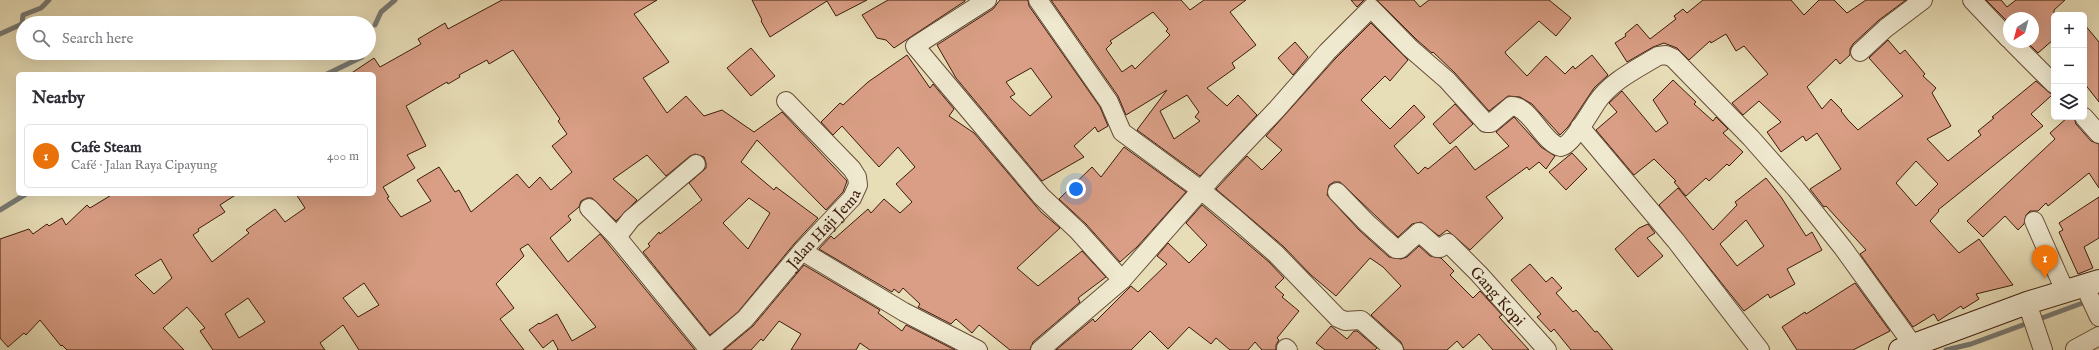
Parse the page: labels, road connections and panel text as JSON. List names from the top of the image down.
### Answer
{
  "streets": {
    "street": ["Jalan Haji Jema", "Gang Kopi"]
  },
  "north": "bottom left",
  "page": {
    "map_buttons": ["+", "−"],
    "search": "Search here",
    "heading": "Nearby",
    "list": [
      {
        "mark": "1",
        "name": "Cafe Steam",
        "note": "Café · Jalan Raya Cipayung",
        "value": "400 m"
      }
    ],
    "pins": "1"
  }
}
